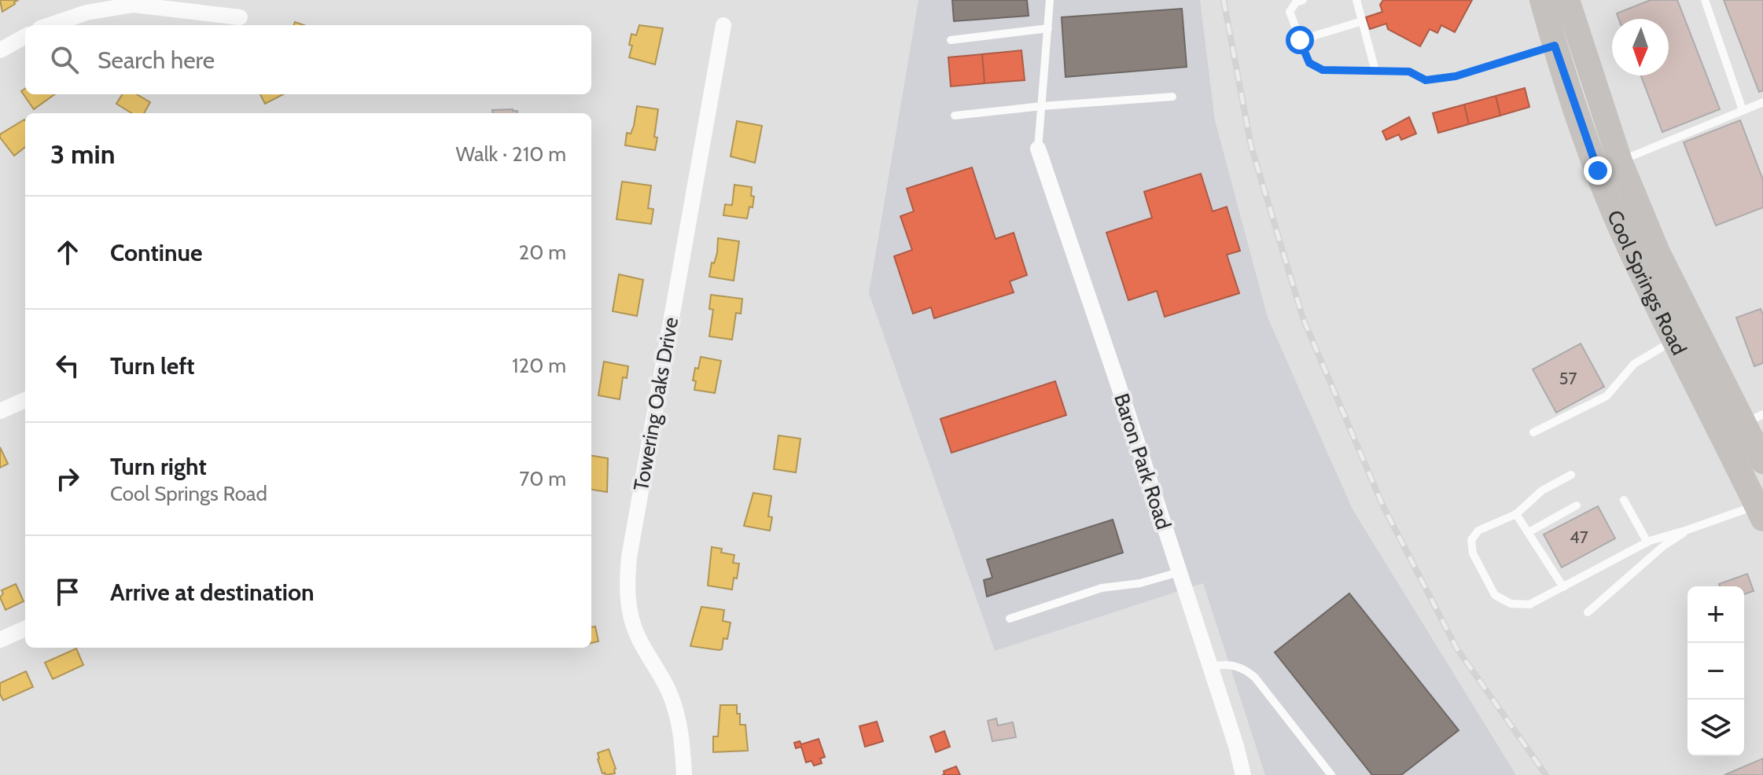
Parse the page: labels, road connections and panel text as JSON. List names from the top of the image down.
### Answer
{
  "streets": {
    "main road": ["Cool Springs Road"],
    "street": ["Towering Oaks Drive", "Baron Park Road"]
  },
  "house_numbers": ["57", "47"],
  "north": "bottom",
  "page": {
    "search": "Search here",
    "heading": ["3 min", "Walk · 210 m"],
    "list": [
      ["Continue", "20 m"],
      ["Turn left", "120 m"],
      ["Turn right", "Cool Springs Road", "70 m"],
      "Arrive at destination"
    ],
    "map_buttons": ["+", "−"]
  }
}
